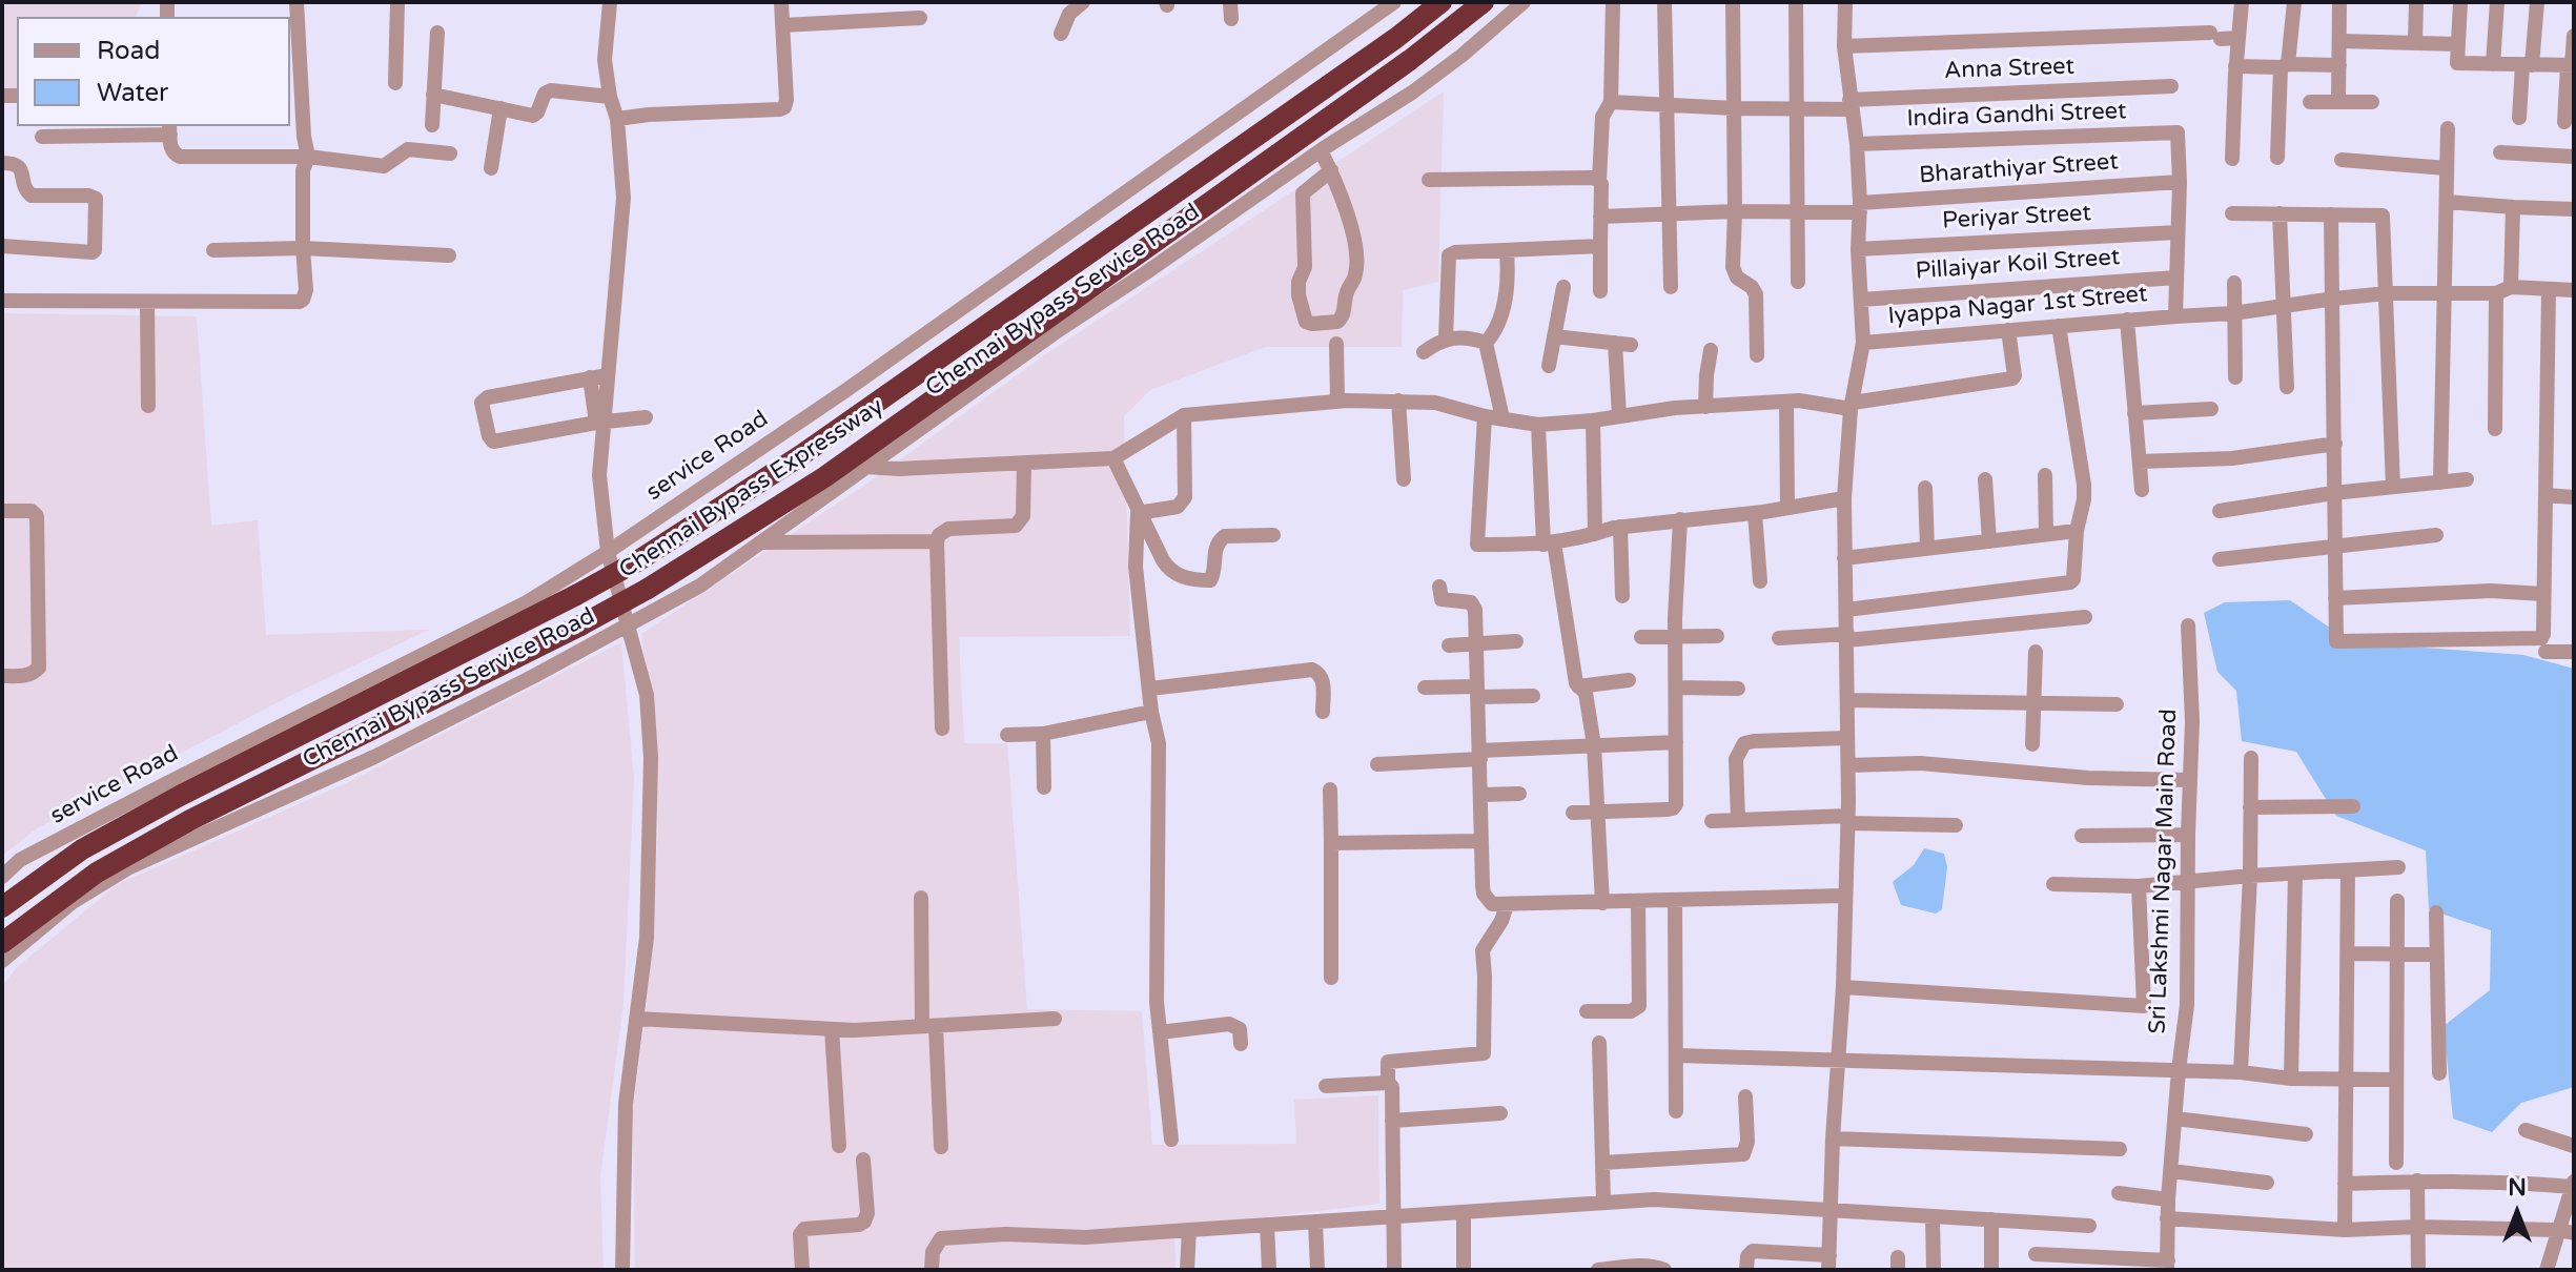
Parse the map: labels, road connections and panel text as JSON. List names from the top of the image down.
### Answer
{
  "streets": {
    "highway": ["Chennai Bypass Expressway"],
    "street": [
      "Anna Street",
      "Indira Gandhi Street",
      "Bharathiyar Street",
      "Periyar Street",
      "Pillaiyar Koil Street",
      "Chennai Bypass Service Road",
      "Iyappa Nagar 1st Street",
      "service Road",
      "Sri Lakshmi Nagar Main Road"
    ]
  },
  "crossings": [
    ["Indira Gandhi Street", "Bharathiyar Street"]
  ],
  "legend": ["Road", "Water"],
  "north": "top"
}
